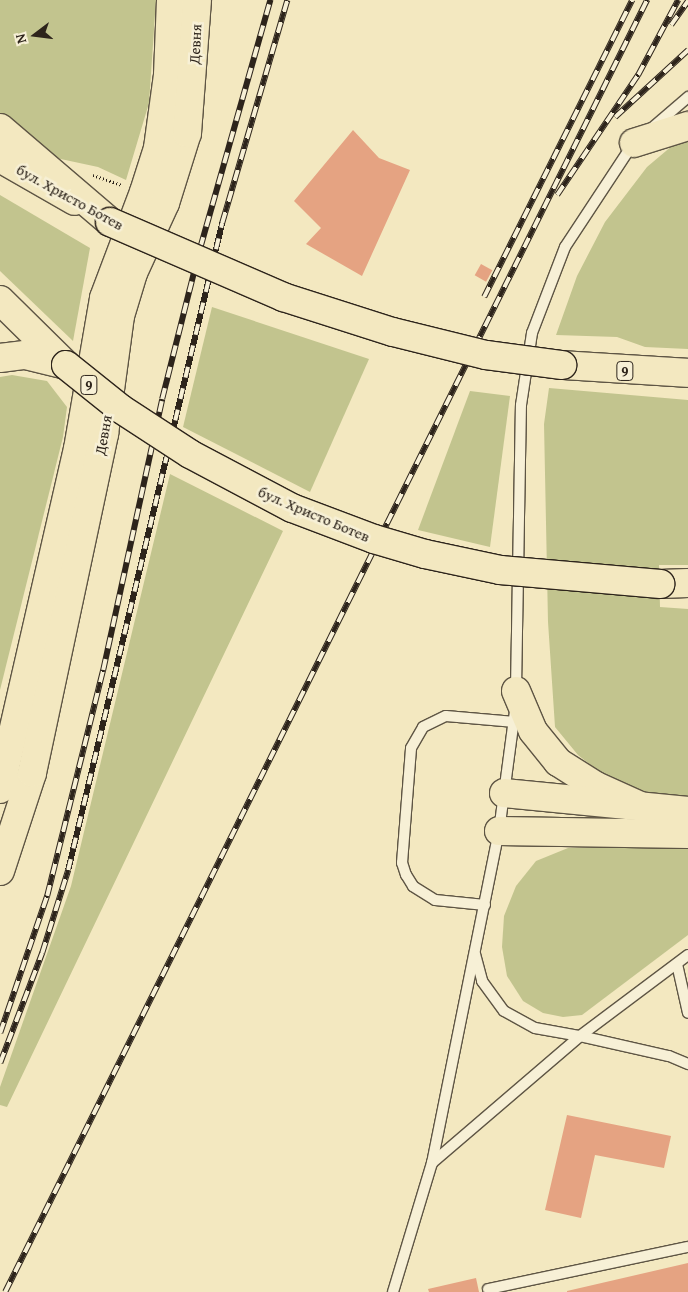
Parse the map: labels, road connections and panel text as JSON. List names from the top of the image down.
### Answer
{
  "streets": {
    "main road": ["Девня", "бул. Христо Ботев", "9"]
  },
  "crossings": [
    ["бул. Христо Ботев", "9"]
  ],
  "north": "left"
}
